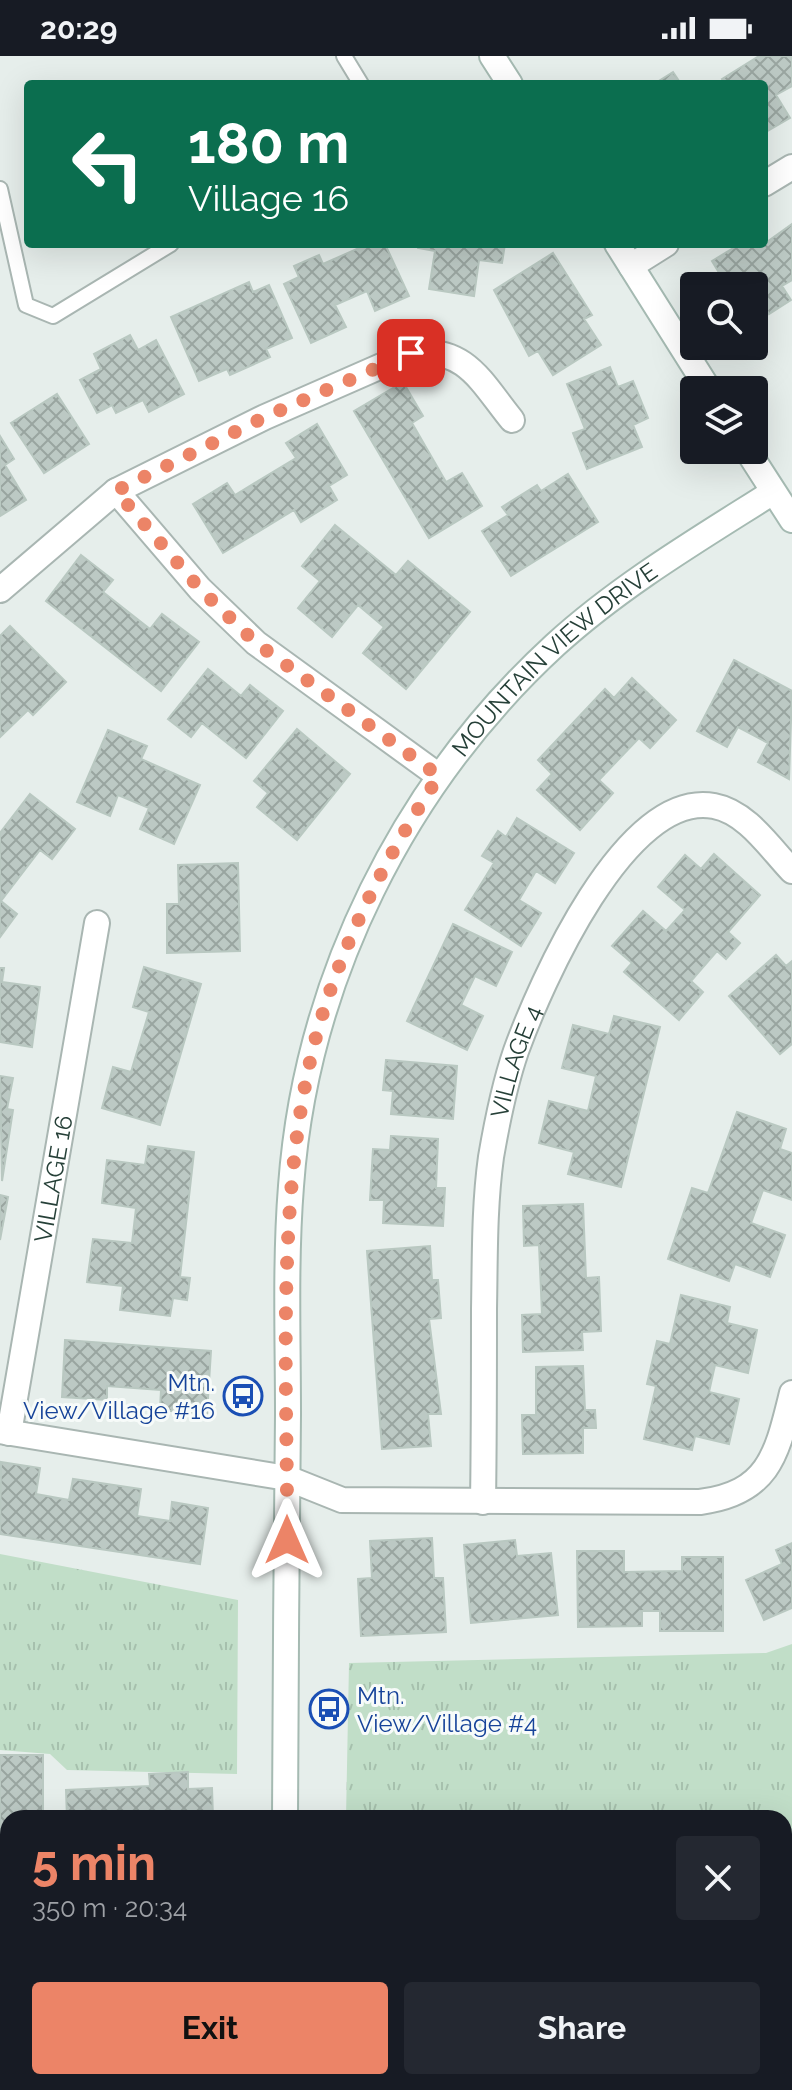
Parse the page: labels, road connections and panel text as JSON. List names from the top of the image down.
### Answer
{
  "streets": {
    "street": ["MOUNTAIN VIEW DRIVE", "VILLAGE 4", "VILLAGE 16"]
  },
  "crossings": [
    ["MOUNTAIN VIEW DRIVE", "VILLAGE 16"]
  ],
  "places": {
    "bus stop": ["Mtn. View/Village #16", "Mtn. View/Village #4"]
  },
  "page": {
    "status": "20:29",
    "turn": ["180 m", "Village 16"],
    "heading": ["5 min", "350 m · 20:34"],
    "buttons": ["Exit", "Share"]
  }
}
